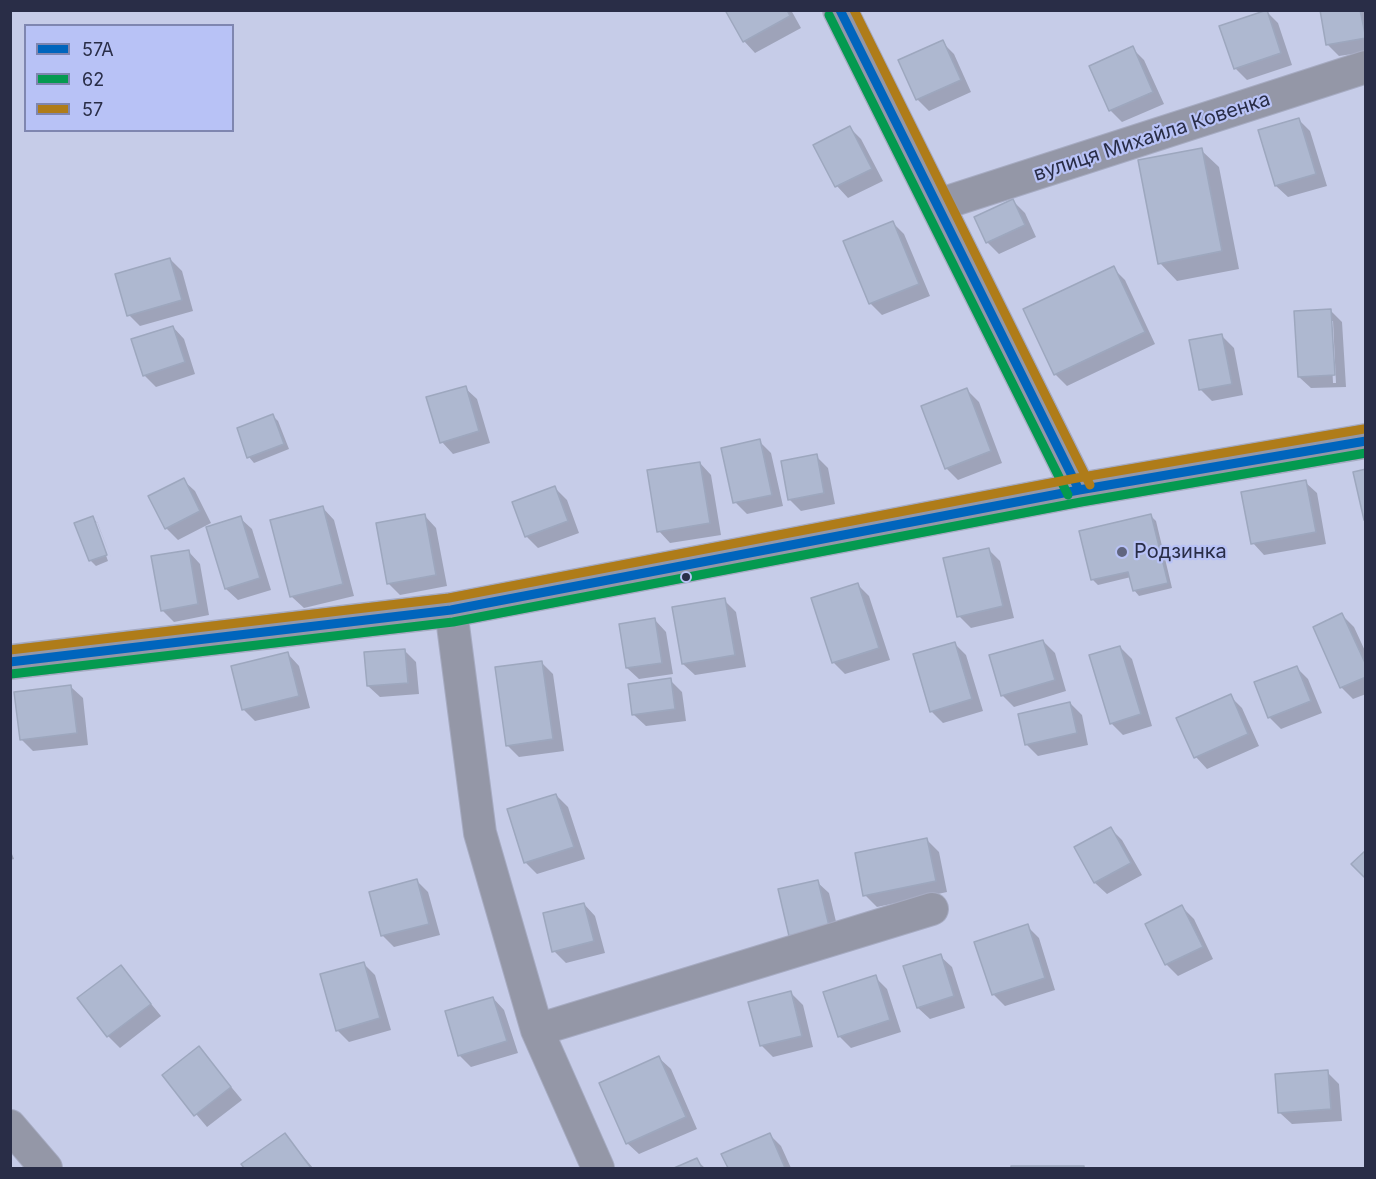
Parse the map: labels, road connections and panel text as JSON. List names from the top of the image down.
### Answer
{
  "streets": {
    "street": ["вулиця Михайла Ковенка"]
  },
  "places": ["Родзинка"],
  "lines": ["transit line 57А", "transit line 57", "transit line 62"],
  "legend": ["57А", "62", "57"]
}
